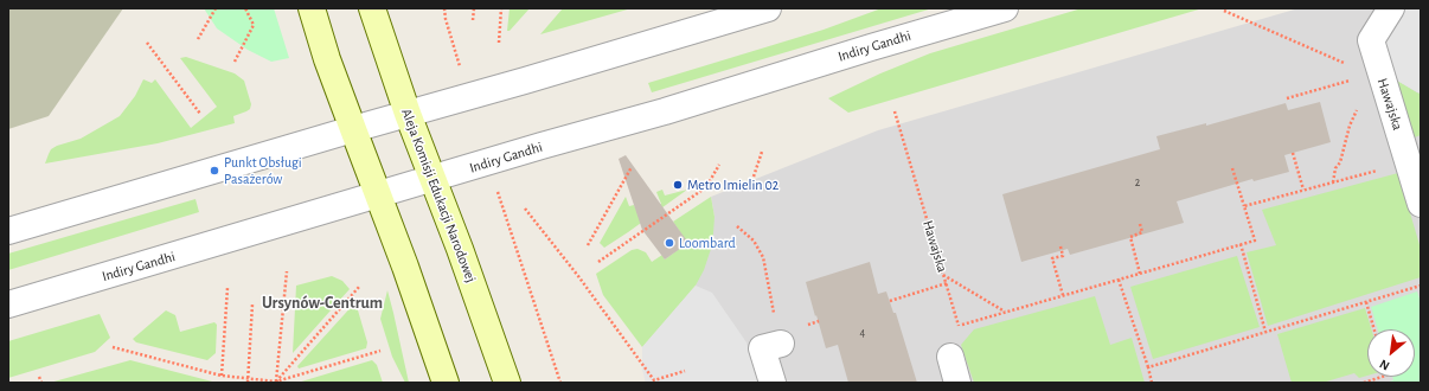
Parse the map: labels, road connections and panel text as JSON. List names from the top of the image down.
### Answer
{
  "streets": {
    "main road": ["Aleja Komisji Edukacji Narodowej"],
    "street": ["Indiry Gandhi", "Hawajska"]
  },
  "crossings": [
    ["Indiry Gandhi", "Aleja Komisji Edukacji Narodowej"]
  ],
  "districts": ["Ursynów-Centrum"],
  "places": ["Punkt Obsługi Pasażerów", "Metro Imielin 02", "Loombard"],
  "house_numbers": ["2", "4"],
  "north": "bottom left"
}
